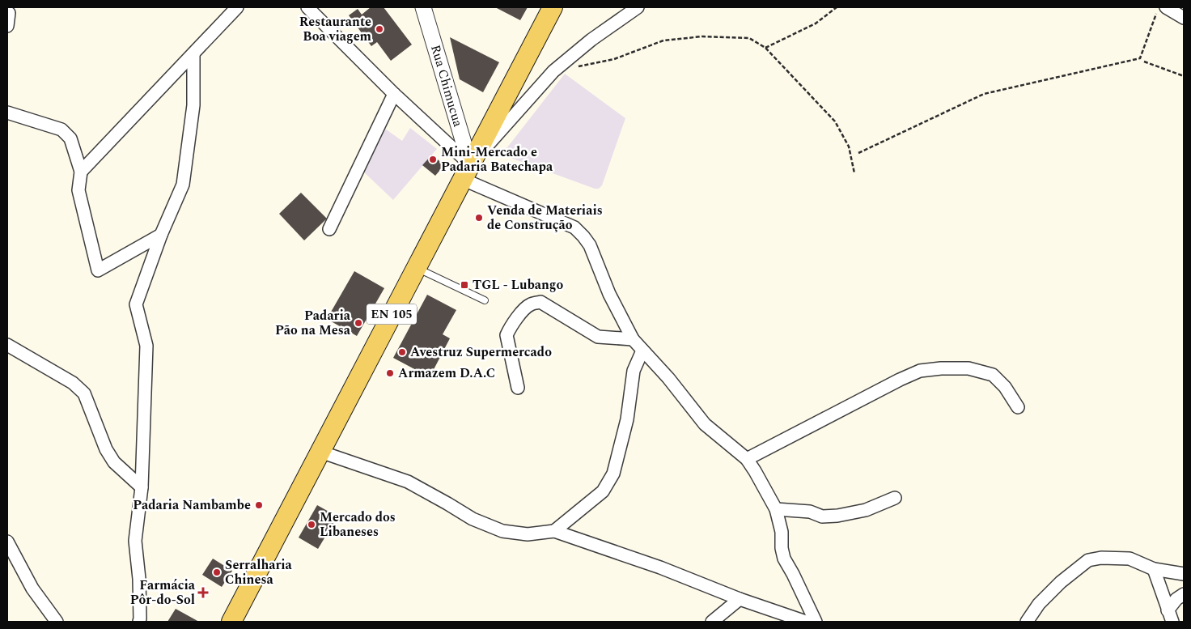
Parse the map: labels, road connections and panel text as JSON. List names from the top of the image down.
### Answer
{
  "streets": {
    "main road": ["EN 105"],
    "street": ["Rua Chimucua"]
  },
  "crossings": [
    ["Rua Chimucua", "EN 105"]
  ],
  "places": {
    "other": [
      "Restaurante Boa viagem",
      "Mini-Mercado e Padaria Batechapa",
      "Venda de Materiais de Construção",
      "Padaria Pão na Mesa",
      "Avestruz Supermercado",
      "Armazem D.A.C",
      "Padaria Nambambe",
      "Mercado dos Libaneses",
      "Serralharia Chinesa"
    ],
    "transit": ["TGL - Lubango"],
    "health": ["Farmácia Pôr-do-Sol"]
  }
}
